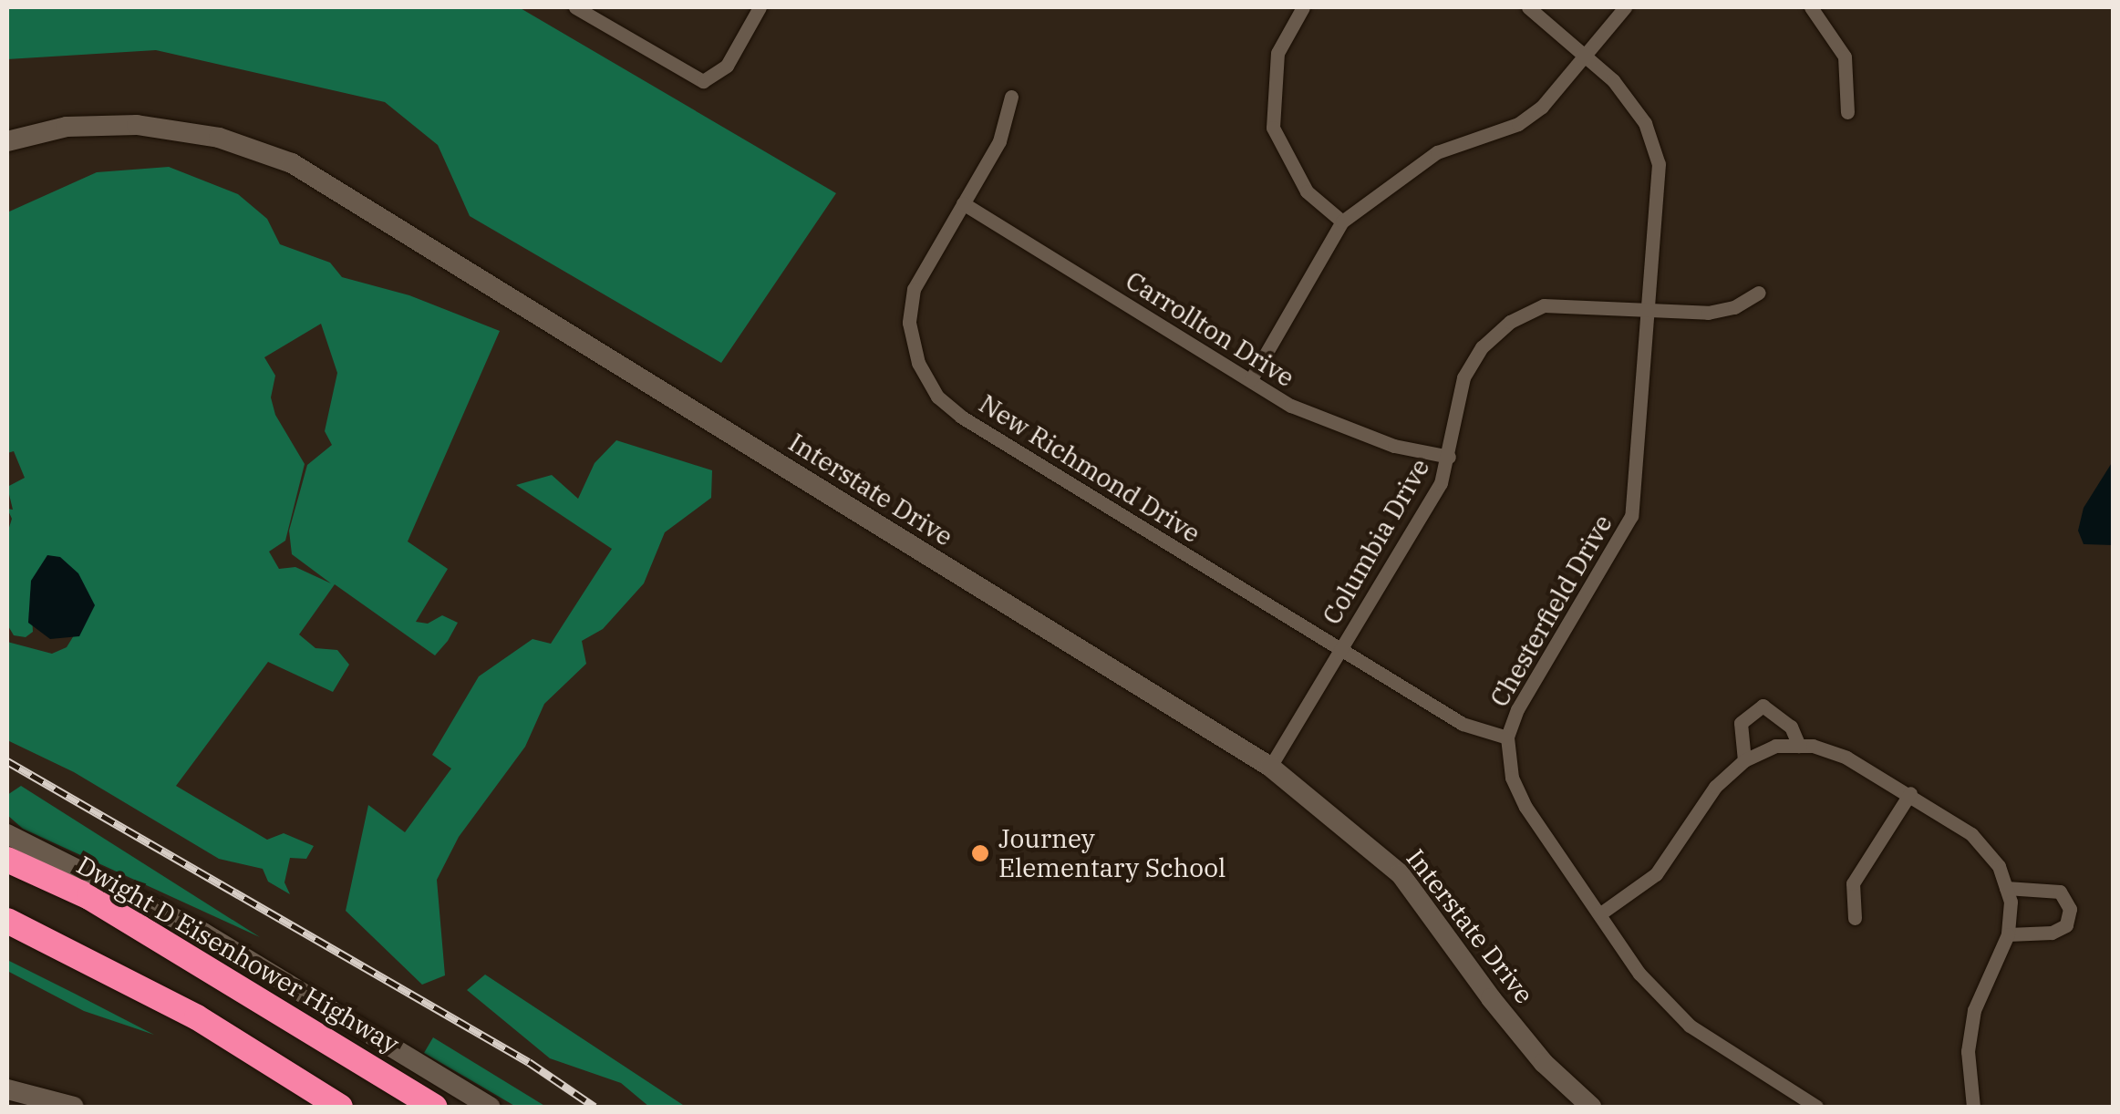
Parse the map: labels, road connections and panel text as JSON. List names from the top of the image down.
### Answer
{
  "streets": {
    "highway": ["Dwight D Eisenhower Highway"],
    "main road": ["Interstate Drive"],
    "street": [
      "Carrollton Drive",
      "New Richmond Drive",
      "Columbia Drive",
      "Chesterfield Drive"
    ]
  },
  "crossings": [
    ["Carrollton Drive", "New Richmond Drive"],
    ["Carrollton Drive", "Columbia Drive"],
    ["New Richmond Drive", "Columbia Drive"],
    ["New Richmond Drive", "Chesterfield Drive"],
    ["Interstate Drive", "Columbia Drive"],
    ["Columbia Drive", "Chesterfield Drive"]
  ],
  "places": ["Journey Elementary School"]
}
